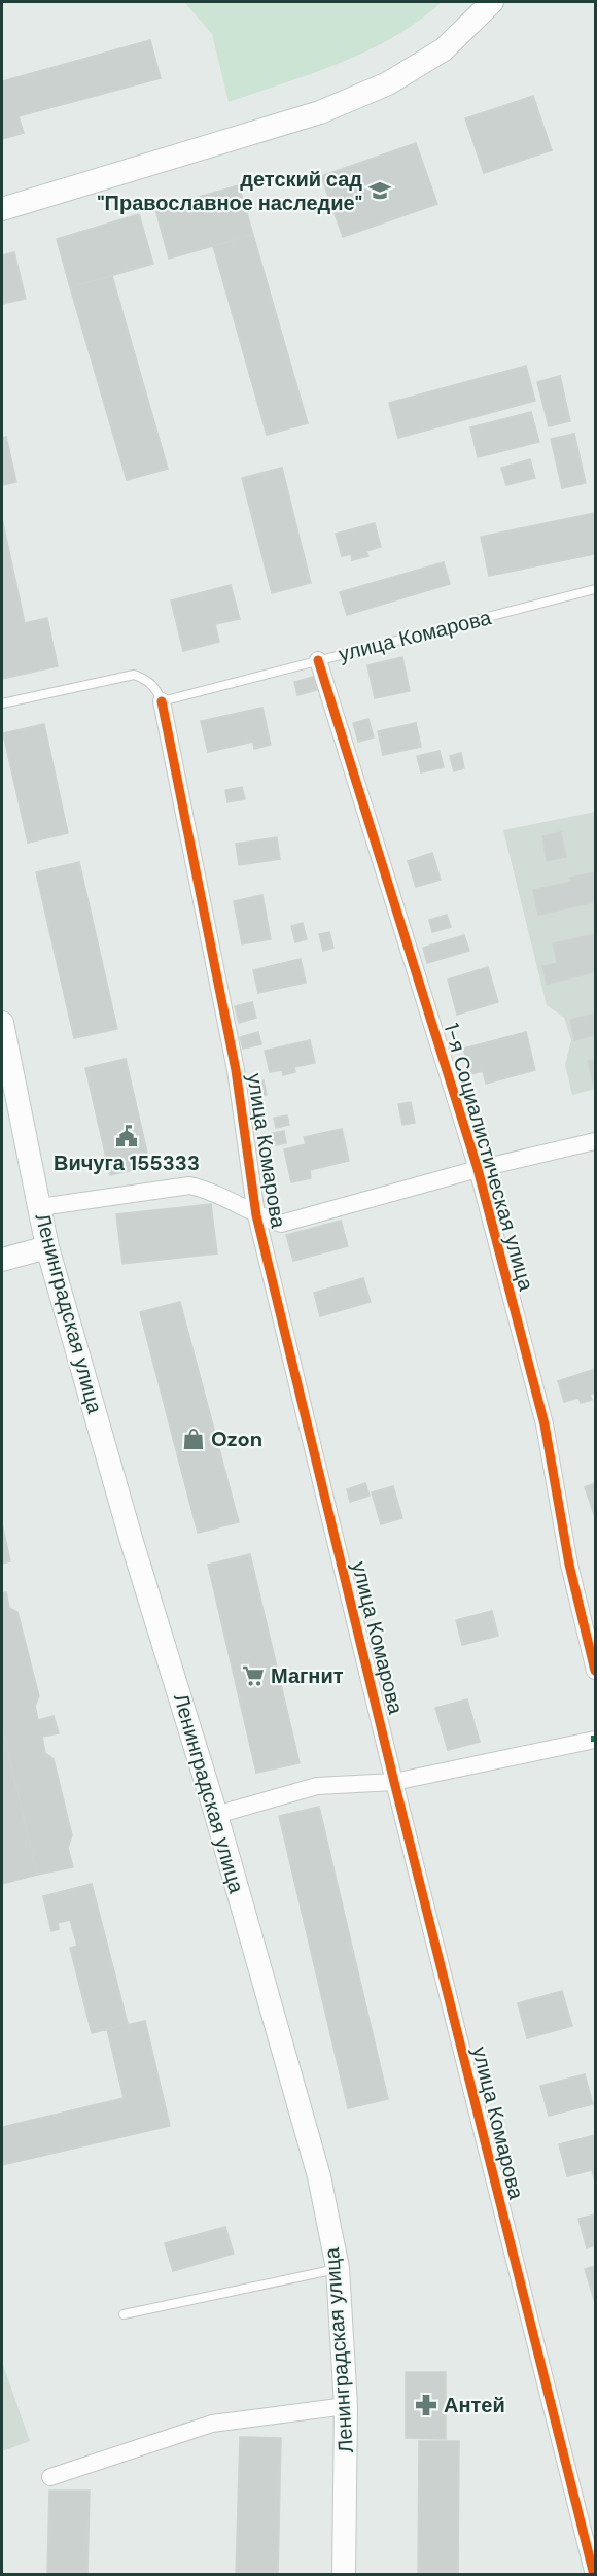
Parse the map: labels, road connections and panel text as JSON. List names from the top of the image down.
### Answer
{
  "streets": {
    "main road": ["Ленинградская улица"],
    "street": ["улица Комарова", "1-я Социалистическая улица"]
  },
  "crossings": [
    ["улица Комарова", "1-я Социалистическая улица"]
  ],
  "places": {
    "school or university": ["детский сад \"Православное наследие\""],
    "public building": ["Вичуга 155333"],
    "shop": ["Ozon"],
    "supermarket": ["Магнит"],
    "pharmacy": ["Антей"]
  }
}
